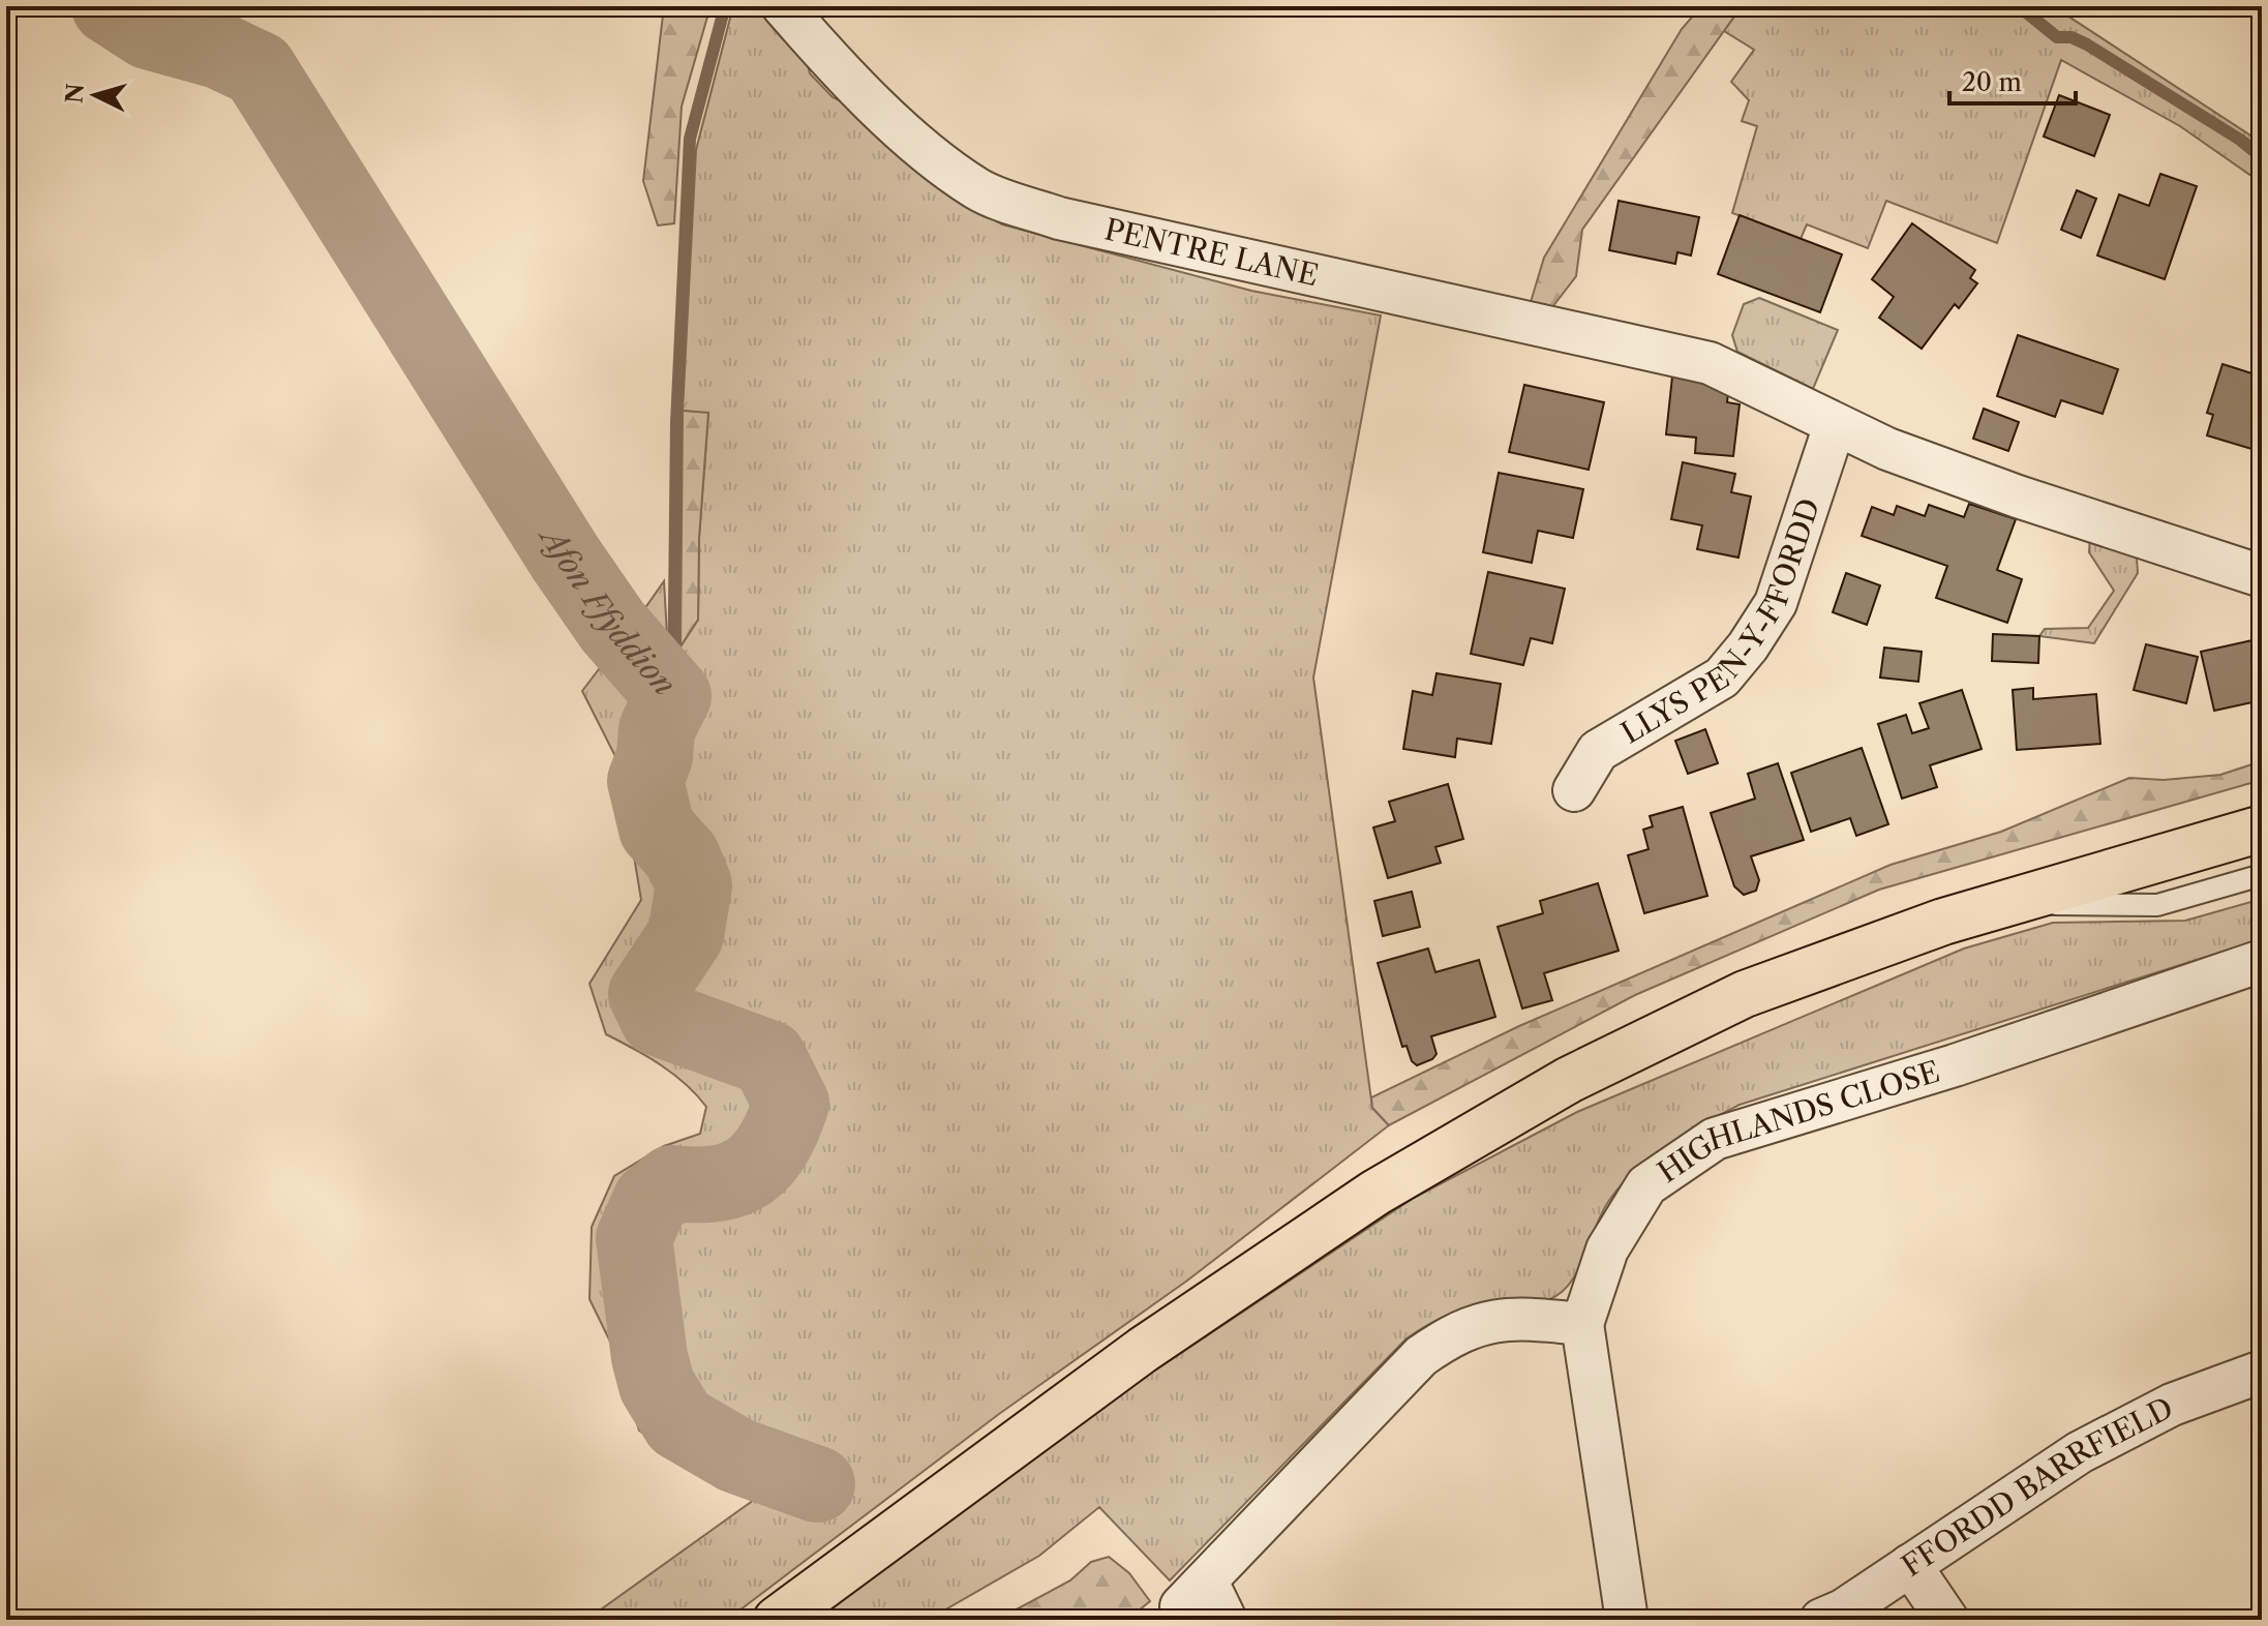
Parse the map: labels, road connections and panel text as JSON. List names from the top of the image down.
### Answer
{
  "streets": {
    "street": [
      "PENTRE LANE",
      "LLYS PEN-Y-FFORDD",
      "HIGHLANDS CLOSE",
      "FFORDD BARRFIELD"
    ]
  },
  "crossings": [
    ["PENTRE LANE", "LLYS PEN-Y-FFORDD"]
  ],
  "water": ["Afon Ffyddion"],
  "scale_bar": "20 m",
  "north": "left"
}
